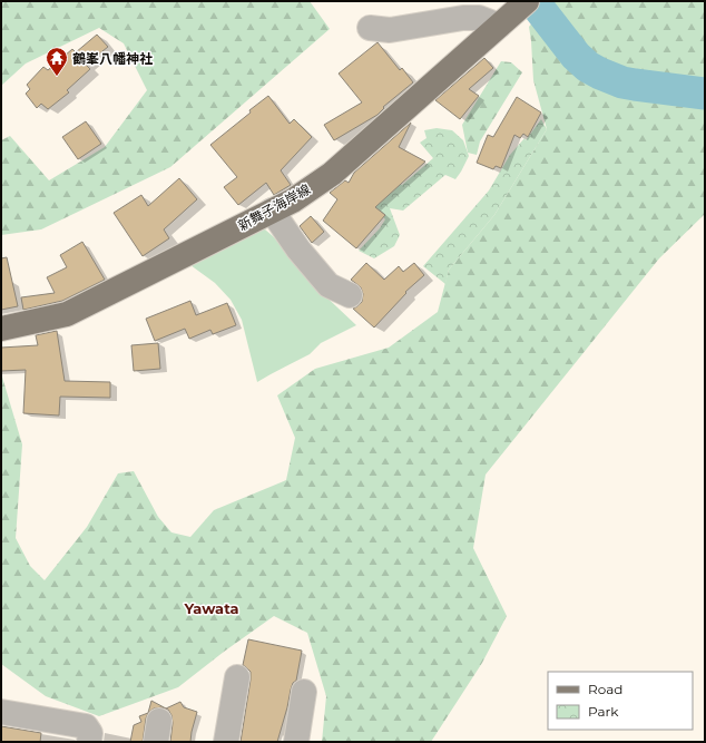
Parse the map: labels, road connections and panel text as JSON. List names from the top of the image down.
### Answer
{
  "streets": {
    "main road": ["新舞子海岸線"]
  },
  "districts": ["Yawata"],
  "places": {
    "temple": ["鶴峯八幡神社"]
  },
  "legend": ["Road", "Park"]
}
